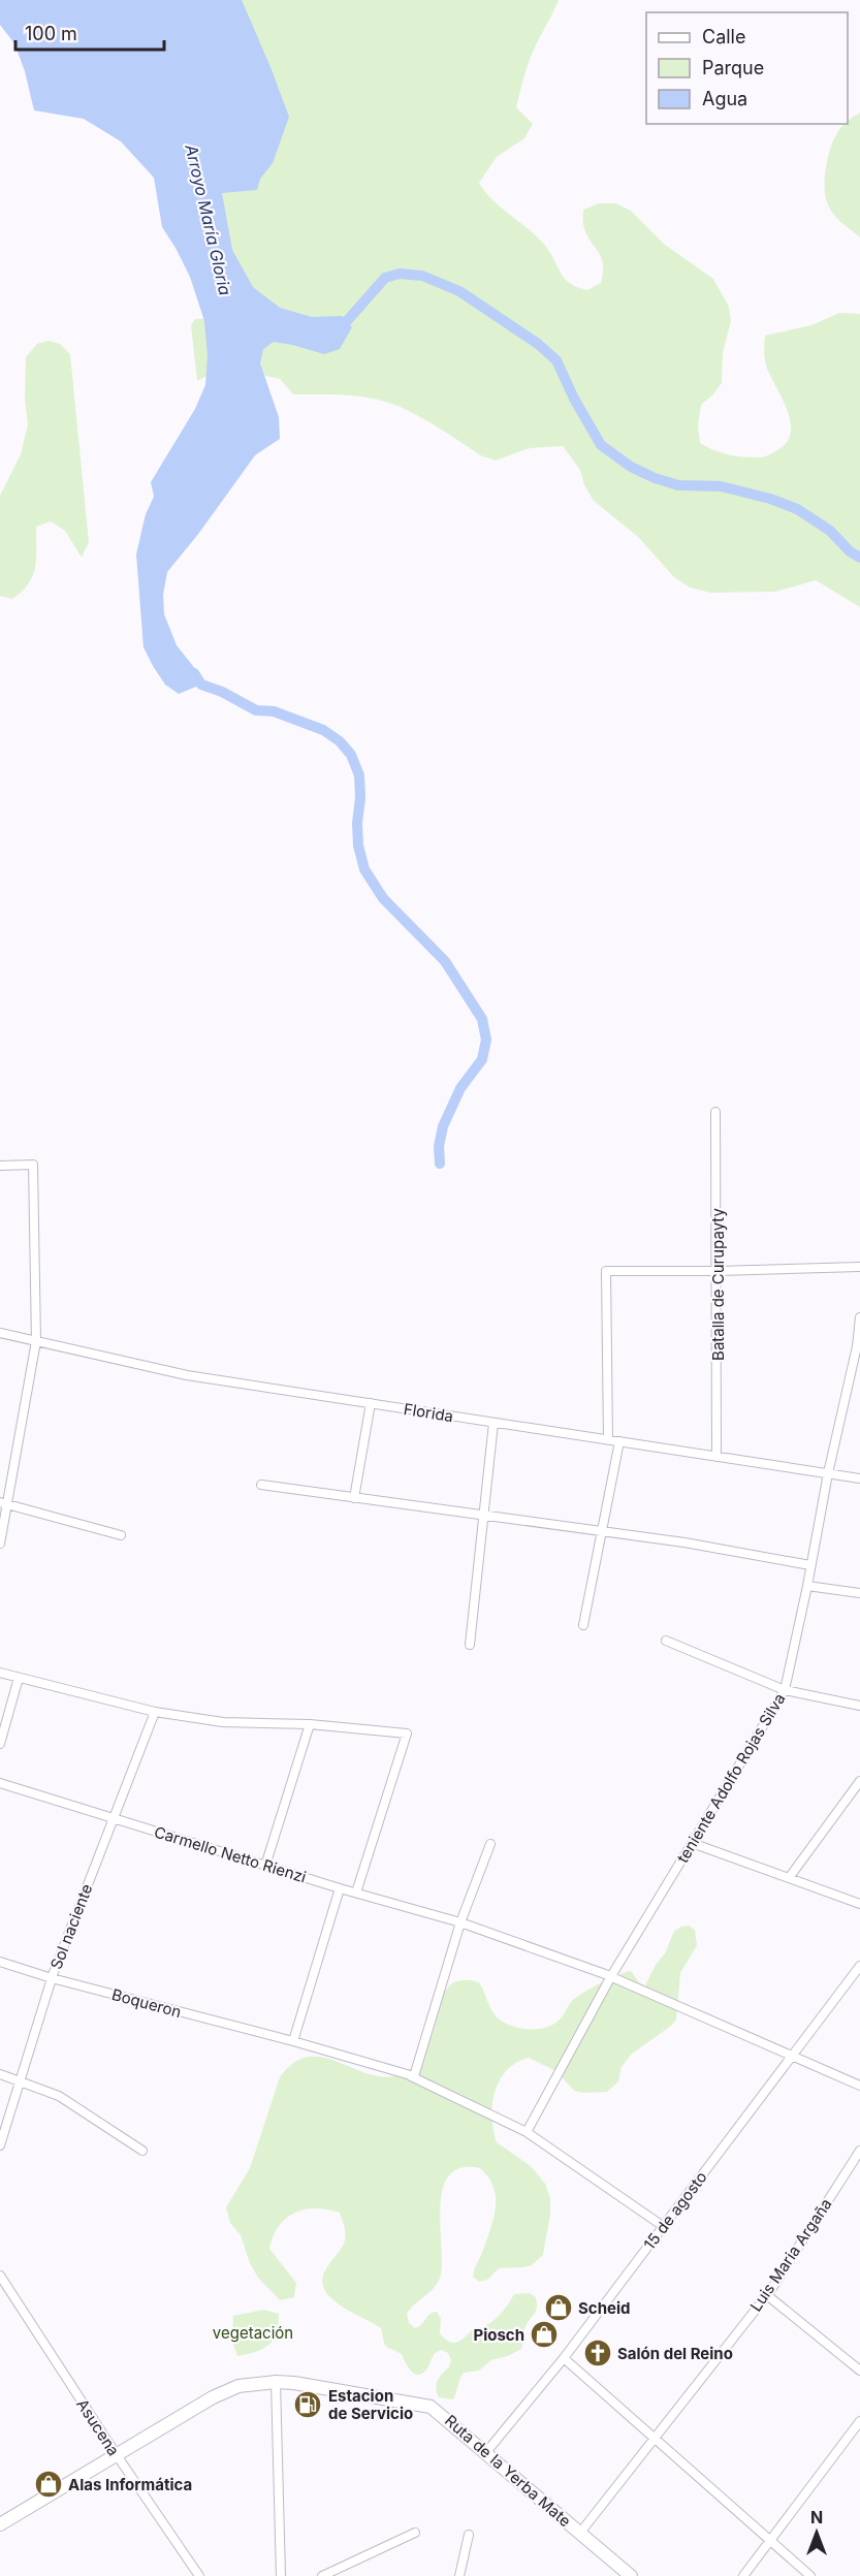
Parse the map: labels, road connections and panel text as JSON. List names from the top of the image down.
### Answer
{
  "streets": {
    "main road": ["Ruta de la Yerba Mate"],
    "street": [
      "Batalla de Curupayty",
      "Florida",
      "teniente Adolfo Rojas Silva",
      "Carmello Netto Rienzi",
      "Sol naciente",
      "Boqueron",
      "15 de agosto",
      "Luis Maria Argaña",
      "Asucena"
    ]
  },
  "crossings": [
    ["Batalla de Curupayty", "Florida"],
    ["Florida", "teniente Adolfo Rojas Silva"],
    ["teniente Adolfo Rojas Silva", "Carmello Netto Rienzi"],
    ["teniente Adolfo Rojas Silva", "Boqueron"],
    ["Carmello Netto Rienzi", "Sol naciente"],
    ["Carmello Netto Rienzi", "15 de agosto"],
    ["Sol naciente", "Boqueron"],
    ["Boqueron", "15 de agosto"],
    ["15 de agosto", "Ruta de la Yerba Mate"],
    ["Luis Maria Argaña", "Ruta de la Yerba Mate"],
    ["Asucena", "Ruta de la Yerba Mate"]
  ],
  "water": ["Arroyo María Gloria"],
  "parks": ["vegetación"],
  "places": {
    "shop": ["Scheid", "Piosch", "Alas Informática"],
    "church": ["Salón del Reino"],
    "fuel station": ["Estacion de Servicio"]
  },
  "legend": ["Calle", "Parque", "Agua"],
  "scale_bar": "100 m",
  "north": "top"
}
